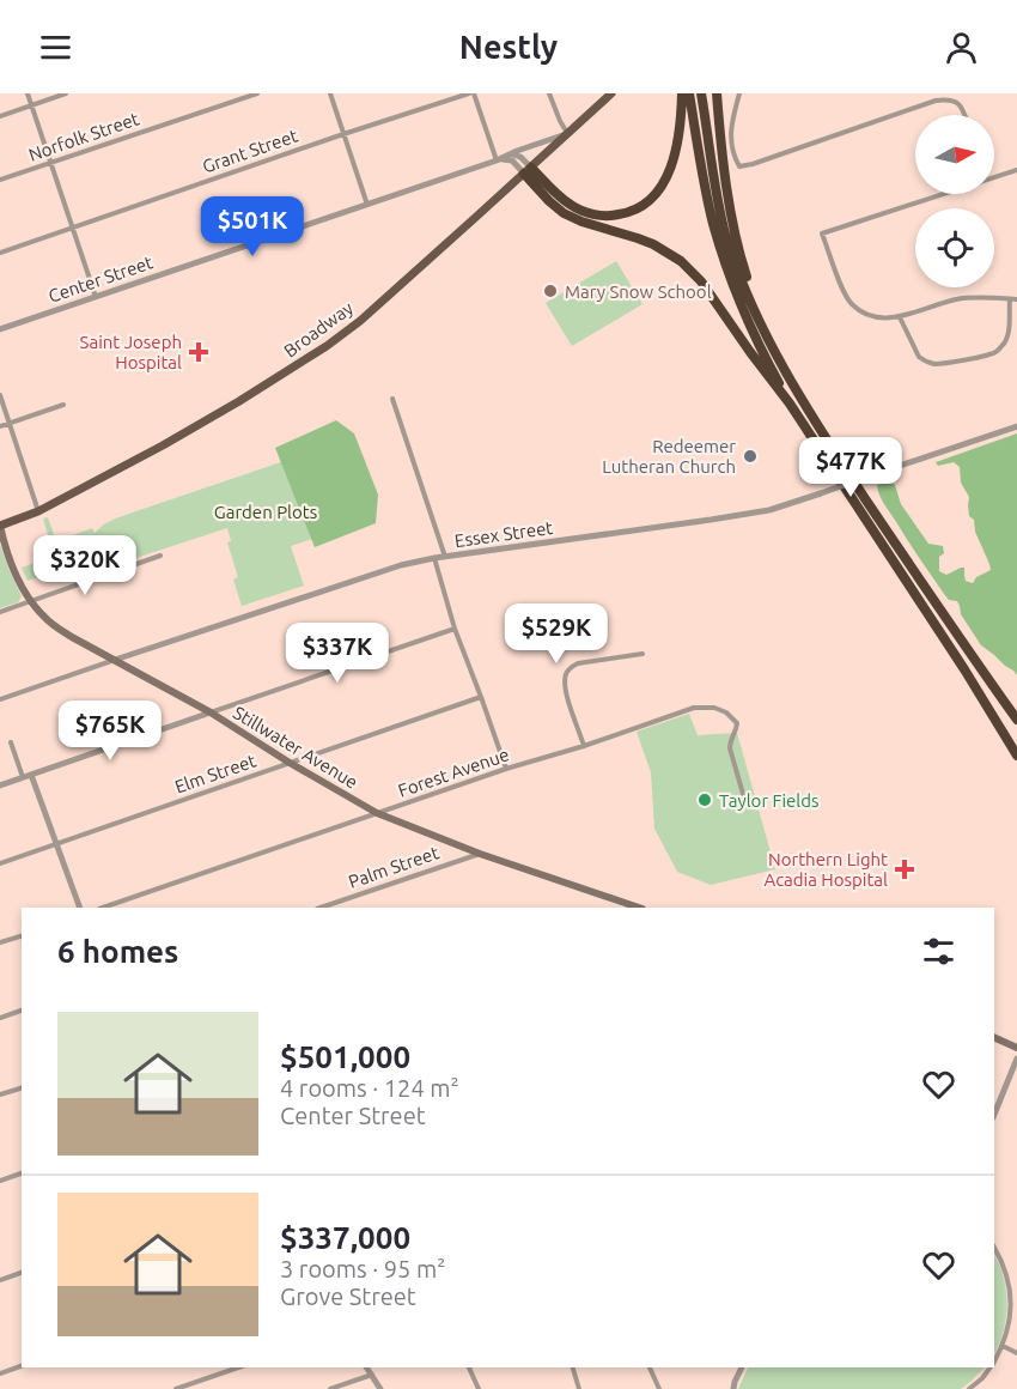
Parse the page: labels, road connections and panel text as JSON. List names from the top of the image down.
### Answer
{
  "streets": {
    "main road": ["Broadway", "Stillwater Avenue"],
    "street": [
      "Norfolk Street",
      "Grant Street",
      "Center Street",
      "Essex Street",
      "Forest Avenue",
      "Elm Street",
      "Palm Street"
    ]
  },
  "crossings": [
    ["Center Street", "Broadway"],
    ["Broadway", "Stillwater Avenue"],
    ["Essex Street", "Stillwater Avenue"],
    ["Stillwater Avenue", "Forest Avenue"],
    ["Stillwater Avenue", "Elm Street"],
    ["Stillwater Avenue", "Palm Street"]
  ],
  "parks": ["Garden Plots"],
  "places": {
    "other": ["Mary Snow School", "Redeemer Lutheran Church", "Taylor Fields"],
    "health": ["Saint Joseph Hospital", "Northern Light Acadia Hospital"]
  },
  "north": "right",
  "page": {
    "header": "Nestly",
    "price": [
      "$501K",
      "$477K",
      "$320K",
      "$529K",
      "$337K",
      "$765K"
    ],
    "heading": "6 homes",
    "list": [
      {
        "name": "$501,000",
        "note": "4 rooms · 124 m² · Center Street"
      },
      {
        "name": "$337,000",
        "note": "3 rooms · 95 m² · Grove Street"
      }
    ]
  }
}
